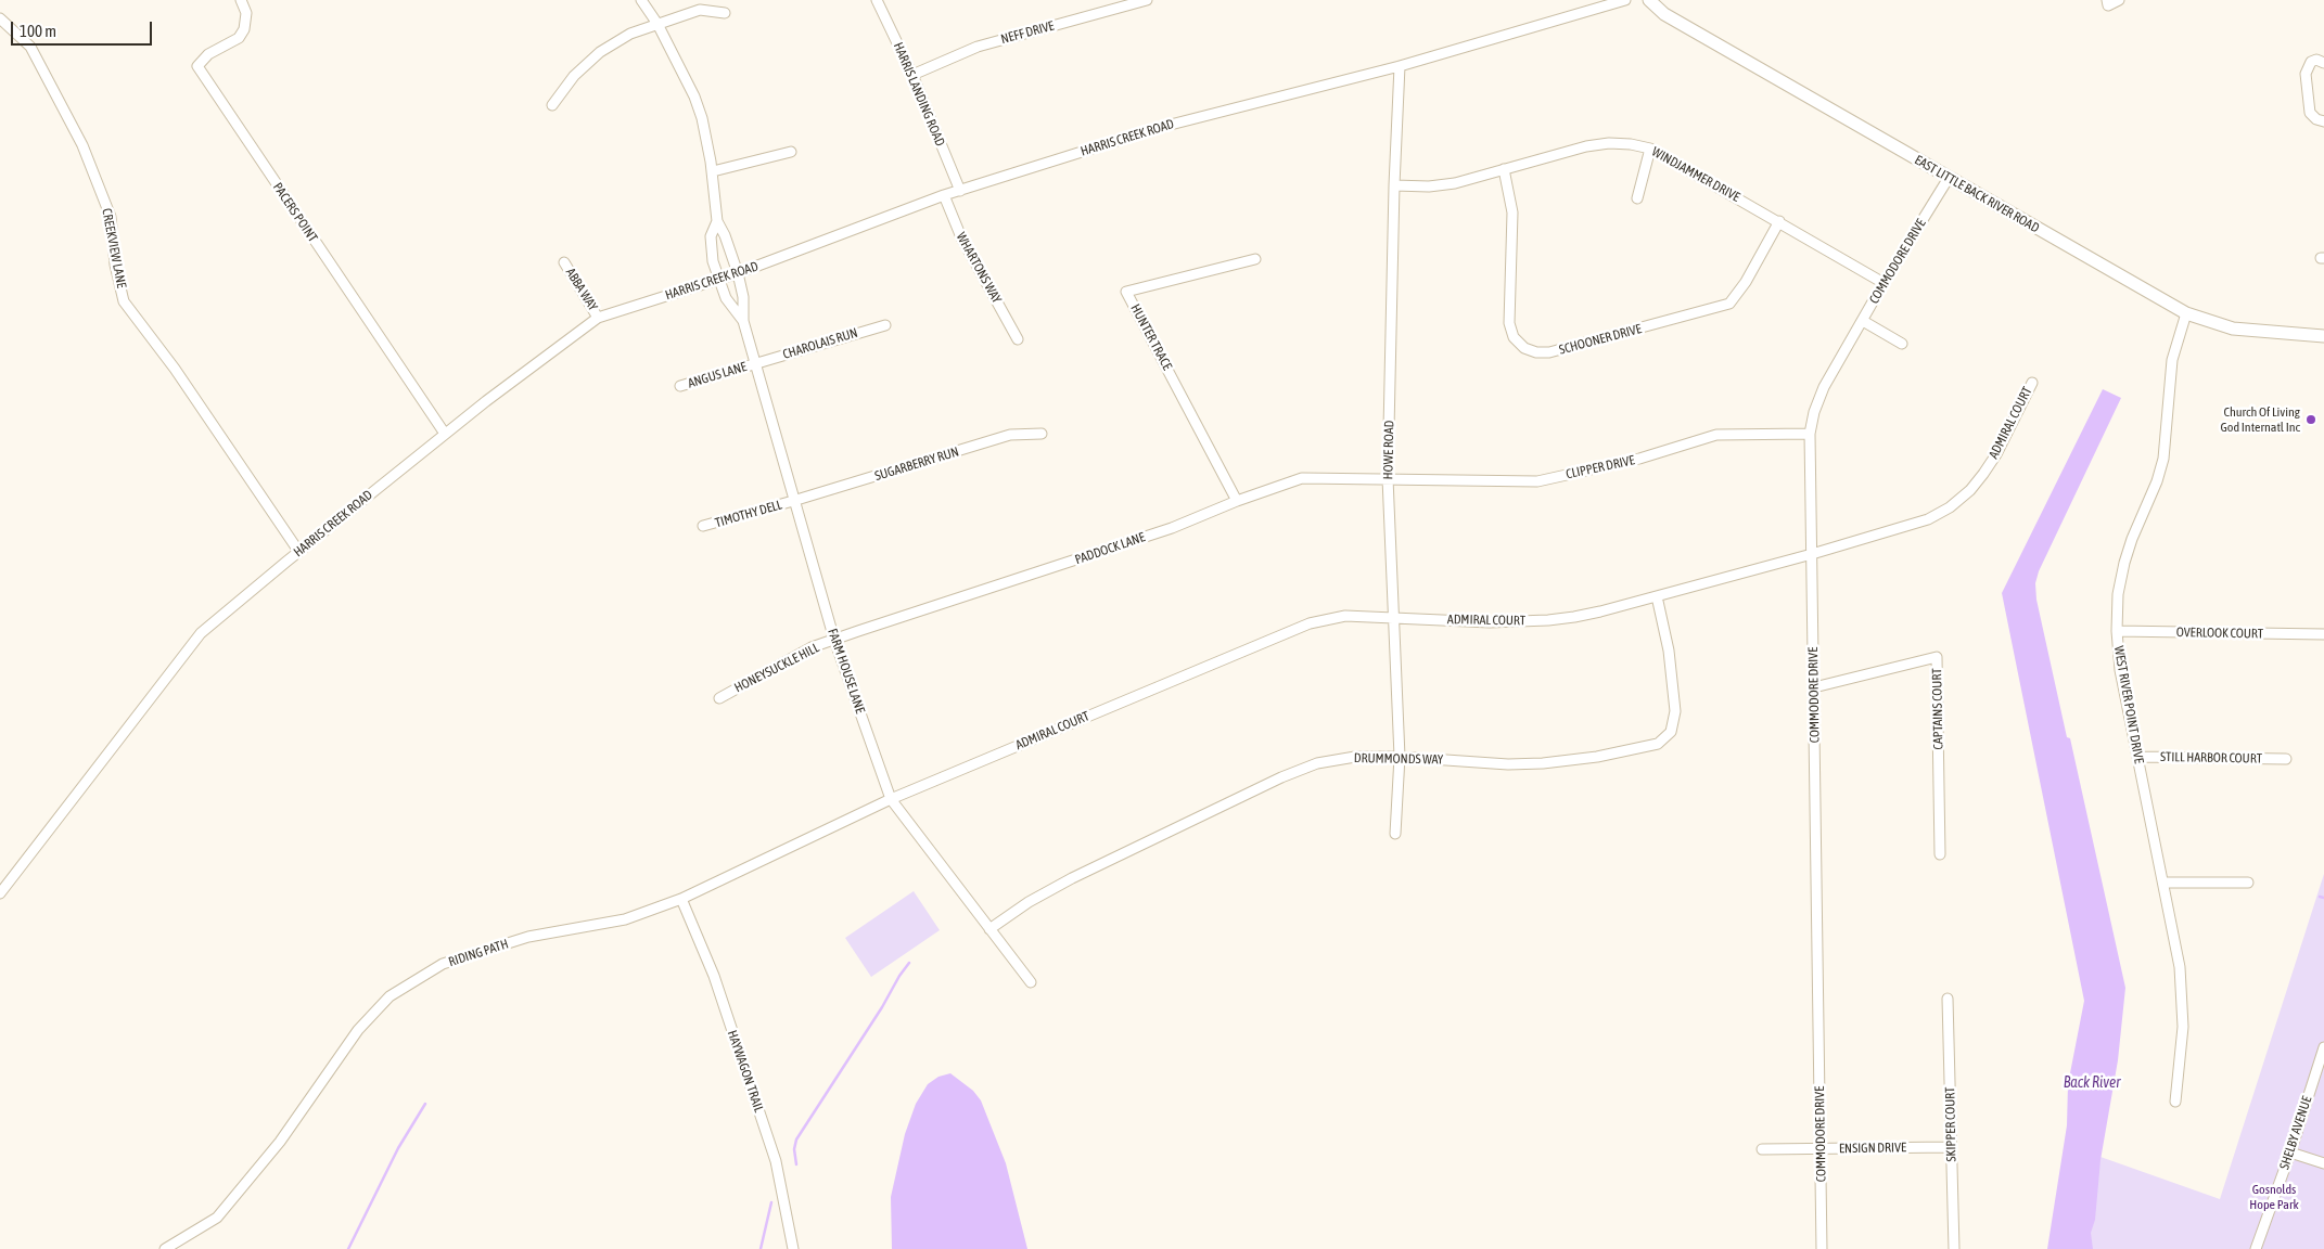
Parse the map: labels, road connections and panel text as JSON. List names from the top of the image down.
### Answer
{
  "streets": {
    "street": [
      "NEFF DRIVE",
      "HARRIS LANDING ROAD",
      "HARRIS CREEK ROAD",
      "WINDJAMMER DRIVE",
      "EAST LITTLE BACK RIVER ROAD",
      "PACERS POINT",
      "CREEKVIEW LANE",
      "COMMODORE DRIVE",
      "WHARTONS WAY",
      "ABBA WAY",
      "HUNTER TRACE",
      "SCHOONER DRIVE",
      "CHAROLAIS RUN",
      "ANGUS LANE",
      "ADMIRAL COURT",
      "HOWE ROAD",
      "SUGARBERRY RUN",
      "CLIPPER DRIVE",
      "TIMOTHY DELL",
      "PADDOCK LANE",
      "OVERLOOK COURT",
      "HONEYSUCKLE HILL",
      "FARM HOUSE LANE",
      "WEST RIVER POINT DRIVE",
      "CAPTAINS COURT",
      "STILL HARBOR COURT",
      "DRUMMONDS WAY",
      "RIDING PATH",
      "HAYWAGON TRAIL",
      "SKIPPER COURT",
      "SHELBY AVENUE",
      "ENSIGN DRIVE"
    ]
  },
  "crossings": [
    ["NEFF DRIVE", "HARRIS LANDING ROAD"],
    ["HARRIS LANDING ROAD", "HARRIS CREEK ROAD"],
    ["HARRIS CREEK ROAD", "PACERS POINT"],
    ["HARRIS CREEK ROAD", "CREEKVIEW LANE"],
    ["HARRIS CREEK ROAD", "WHARTONS WAY"],
    ["HARRIS CREEK ROAD", "ABBA WAY"],
    ["HARRIS CREEK ROAD", "HOWE ROAD"],
    ["HARRIS CREEK ROAD", "FARM HOUSE LANE"],
    ["WINDJAMMER DRIVE", "COMMODORE DRIVE"],
    ["WINDJAMMER DRIVE", "SCHOONER DRIVE"],
    ["WINDJAMMER DRIVE", "HOWE ROAD"],
    ["EAST LITTLE BACK RIVER ROAD", "COMMODORE DRIVE"],
    ["EAST LITTLE BACK RIVER ROAD", "WEST RIVER POINT DRIVE"],
    ["COMMODORE DRIVE", "ADMIRAL COURT"],
    ["COMMODORE DRIVE", "CLIPPER DRIVE"],
    ["COMMODORE DRIVE", "CAPTAINS COURT"],
    ["COMMODORE DRIVE", "ENSIGN DRIVE"],
    ["HUNTER TRACE", "PADDOCK LANE"],
    ["CHAROLAIS RUN", "ANGUS LANE"],
    ["CHAROLAIS RUN", "FARM HOUSE LANE"],
    ["ANGUS LANE", "FARM HOUSE LANE"],
    ["ADMIRAL COURT", "HOWE ROAD"],
    ["ADMIRAL COURT", "FARM HOUSE LANE"],
    ["ADMIRAL COURT", "DRUMMONDS WAY"],
    ["ADMIRAL COURT", "RIDING PATH"],
    ["HOWE ROAD", "CLIPPER DRIVE"],
    ["HOWE ROAD", "PADDOCK LANE"],
    ["HOWE ROAD", "DRUMMONDS WAY"],
    ["SUGARBERRY RUN", "TIMOTHY DELL"],
    ["SUGARBERRY RUN", "FARM HOUSE LANE"],
    ["CLIPPER DRIVE", "PADDOCK LANE"],
    ["TIMOTHY DELL", "FARM HOUSE LANE"],
    ["PADDOCK LANE", "HONEYSUCKLE HILL"],
    ["PADDOCK LANE", "FARM HOUSE LANE"],
    ["OVERLOOK COURT", "WEST RIVER POINT DRIVE"],
    ["HONEYSUCKLE HILL", "FARM HOUSE LANE"],
    ["FARM HOUSE LANE", "DRUMMONDS WAY"],
    ["FARM HOUSE LANE", "RIDING PATH"],
    ["WEST RIVER POINT DRIVE", "STILL HARBOR COURT"],
    ["RIDING PATH", "HAYWAGON TRAIL"],
    ["SKIPPER COURT", "ENSIGN DRIVE"]
  ],
  "water": ["Back River"],
  "parks": ["Gosnolds Hope Park"],
  "places": ["Church Of Living God Internatl Inc"],
  "scale_bar": "100 m"
}
